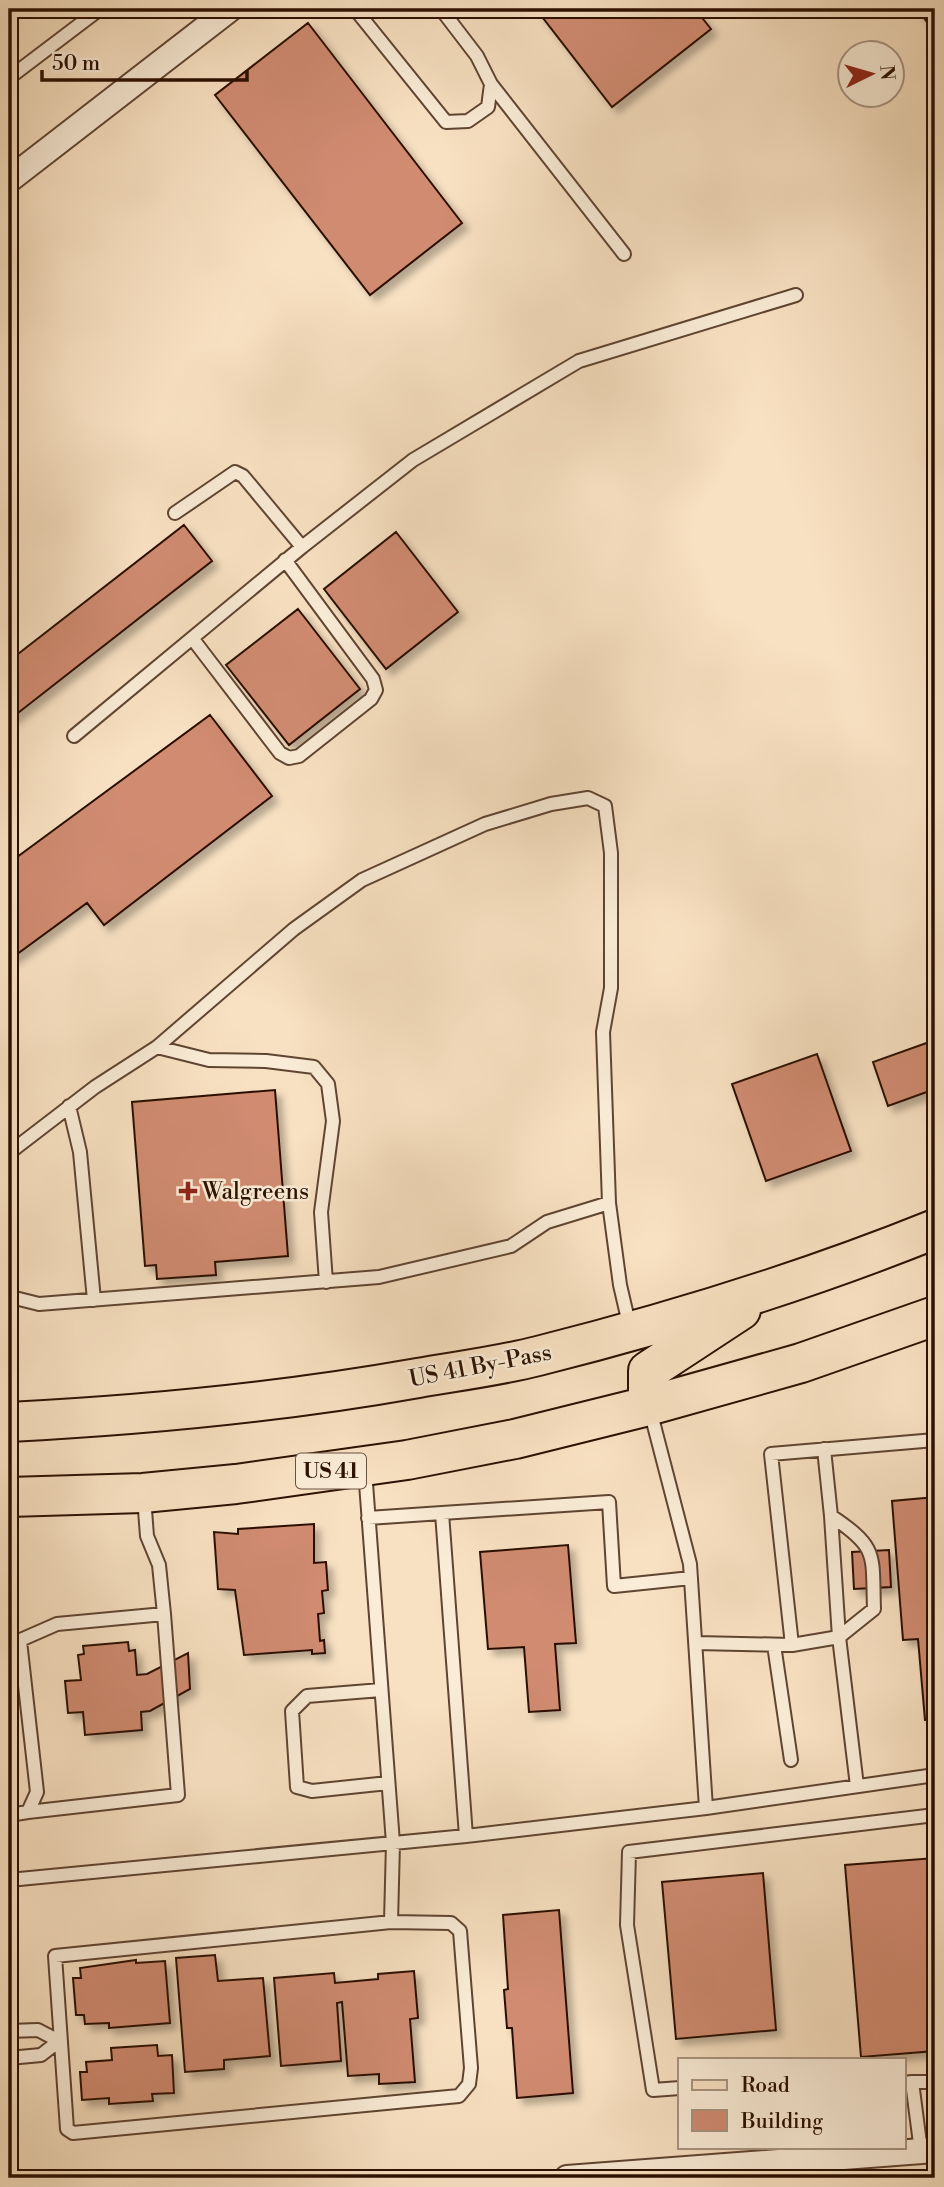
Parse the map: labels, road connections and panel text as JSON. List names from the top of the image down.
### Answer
{
  "streets": {
    "main road": ["US 41 By-Pass", "US 41"]
  },
  "places": {
    "health": ["Walgreens"]
  },
  "legend": ["Road", "Building"],
  "scale_bar": "50 m",
  "north": "right"
}
